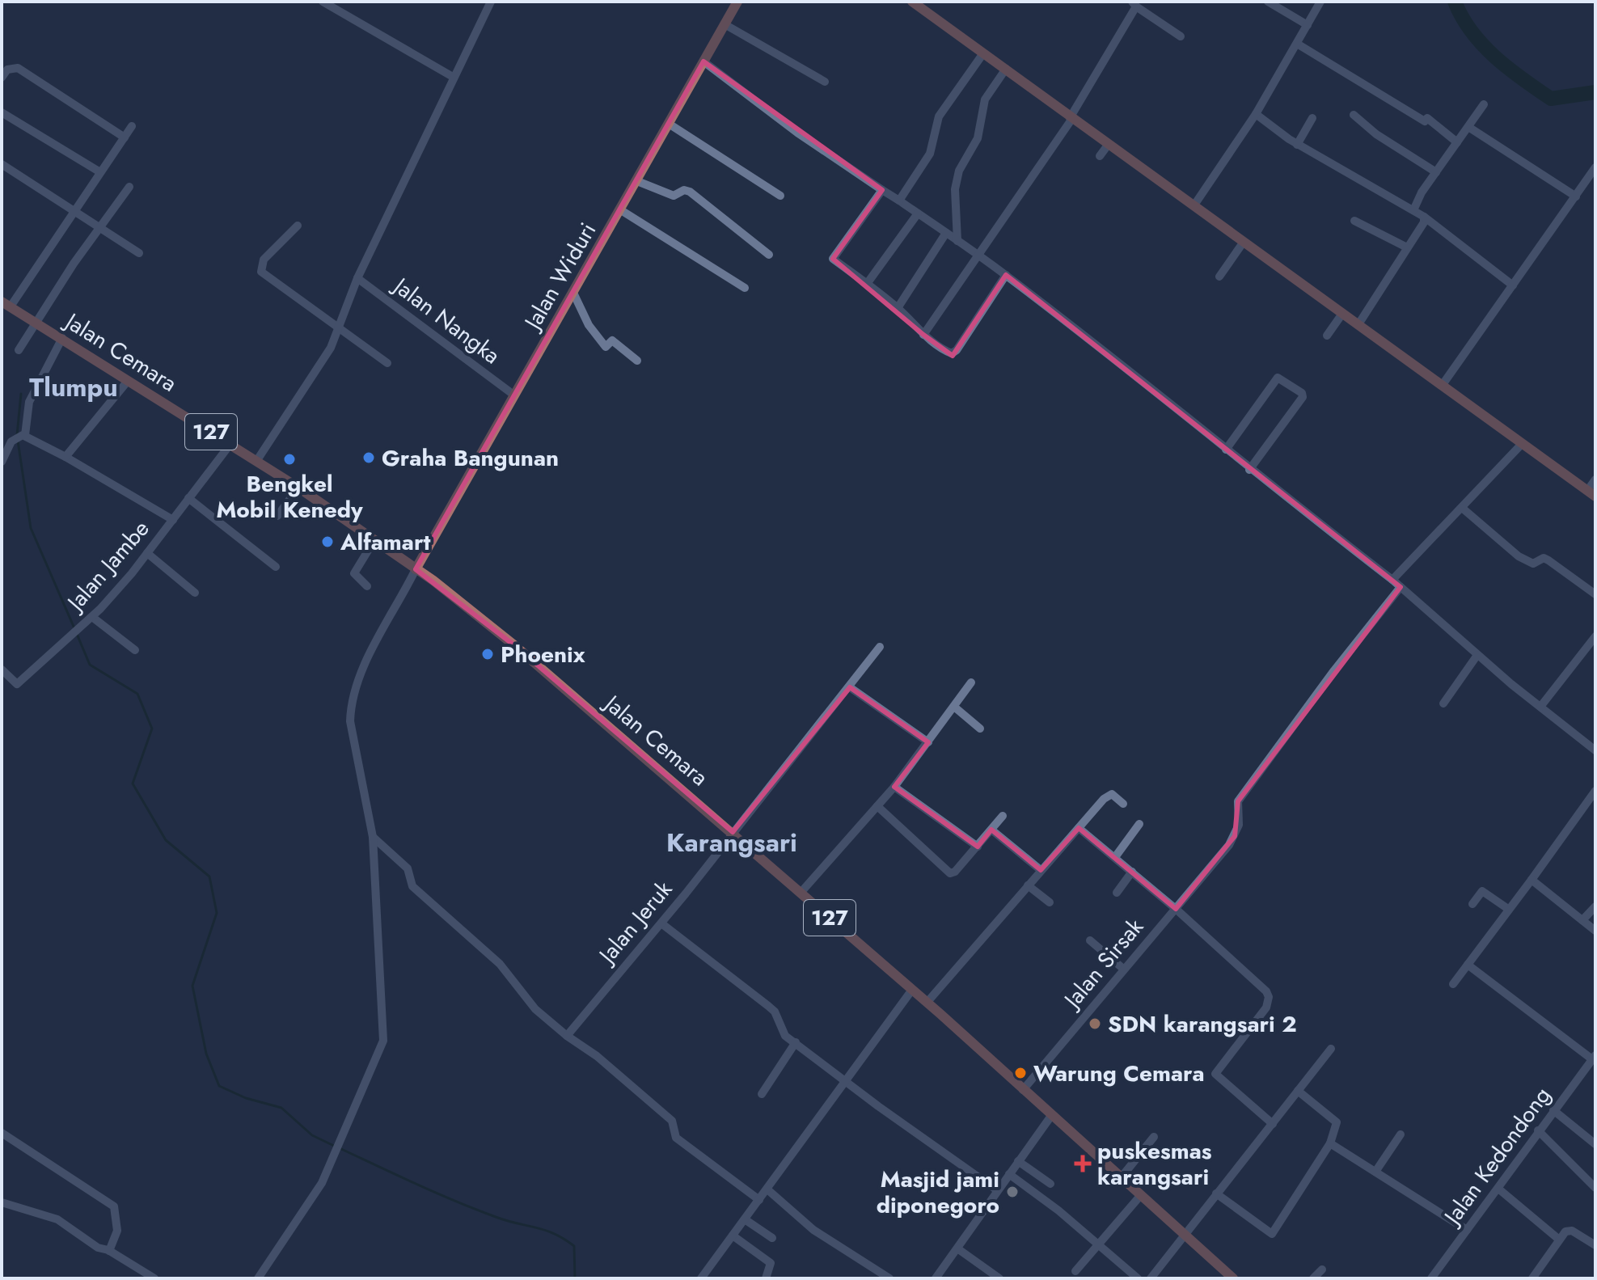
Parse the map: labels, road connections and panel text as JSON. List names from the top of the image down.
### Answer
{
  "streets": {
    "main road": ["Jalan Widuri", "Jalan Cemara", "127"],
    "street": [
      "Jalan Nangka",
      "Jalan Jambe",
      "Jalan Jeruk",
      "Jalan Sirsak",
      "Jalan Kedondong"
    ]
  },
  "crossings": [
    ["Jalan Widuri", "Jalan Nangka"],
    ["Jalan Widuri", "Jalan Cemara"],
    ["Jalan Cemara", "Jalan Jambe"],
    ["Jalan Cemara", "Jalan Jeruk"],
    ["Jalan Cemara", "Jalan Sirsak"]
  ],
  "districts": ["Tlumpu", "Karangsari"],
  "places": {
    "other": [
      "Graha Bangunan",
      "Bengkel Mobil Kenedy",
      "Alfamart",
      "Phoenix",
      "SDN karangsari 2",
      "Warung Cemara",
      "Masjid jami diponegoro"
    ],
    "health": ["puskesmas karangsari"]
  }
}
